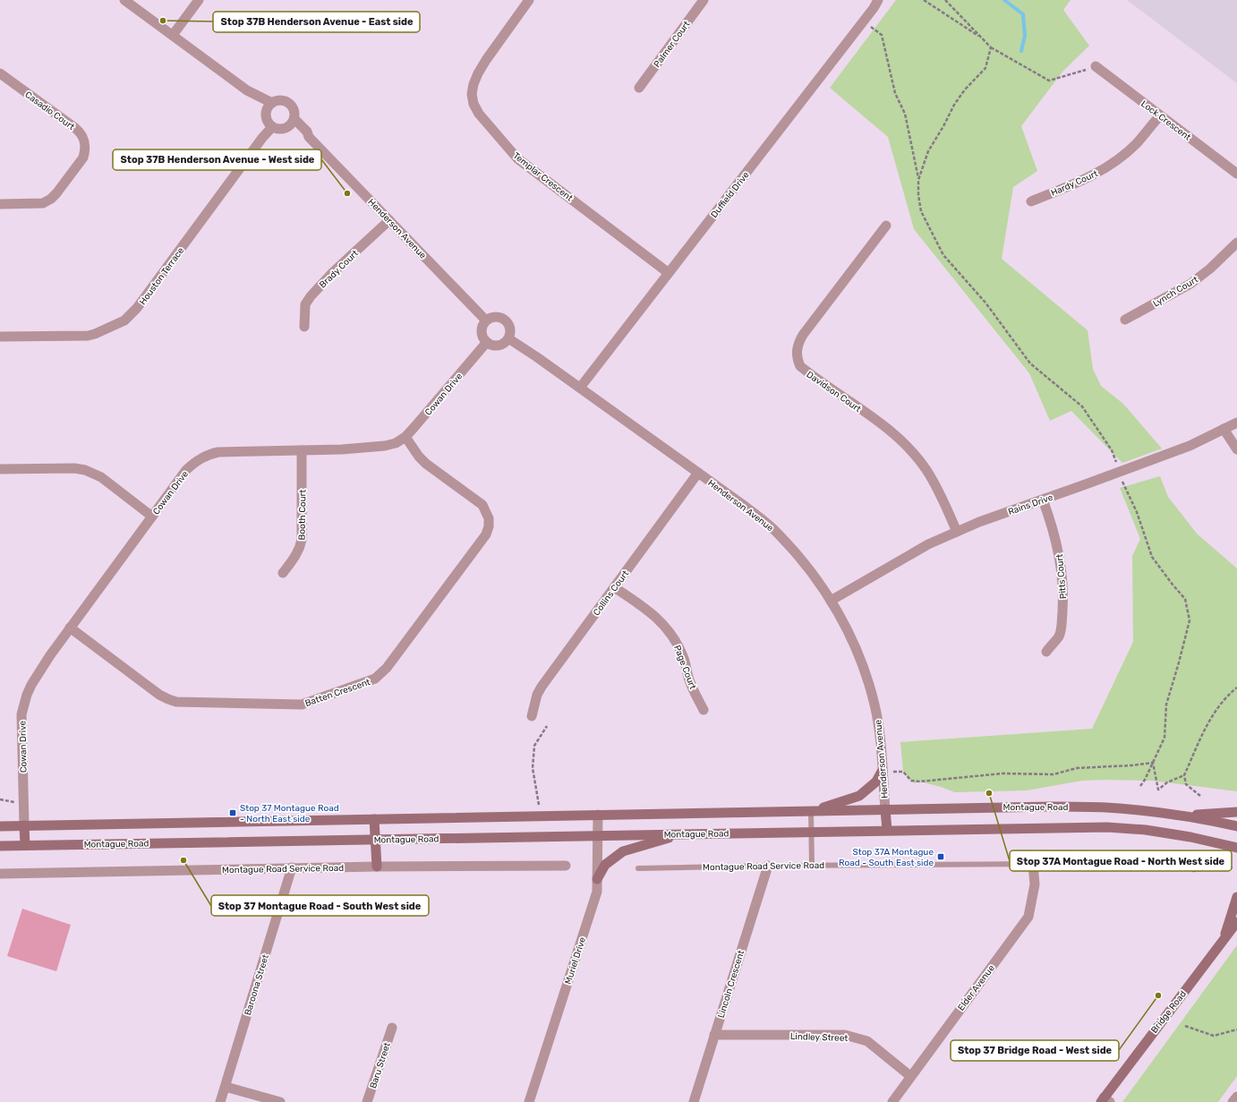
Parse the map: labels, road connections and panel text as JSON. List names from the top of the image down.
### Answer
{
  "streets": {
    "main road": ["Montague Road", "Bridge Road"],
    "street": [
      "Palmer Court",
      "Casadio Court",
      "Lock Crescent",
      "Templar Crescent",
      "Hardy Court",
      "Duffield Drive",
      "Henderson Avenue",
      "Brady Court",
      "Houston Terrace",
      "Lynch Court",
      "Davidson Court",
      "Cowan Drive",
      "Rains Drive",
      "Booth Court",
      "Pitts Court",
      "Collins Court",
      "Page Court",
      "Batten Crescent",
      "Montague Road Service Road",
      "Muriel Drive",
      "Lincoln Crescent",
      "Baroona Street",
      "Elder Avenue",
      "Lindley Street",
      "Baru Street"
    ]
  },
  "crossings": [
    ["Lock Crescent", "Hardy Court"],
    ["Templar Crescent", "Duffield Drive"],
    ["Duffield Drive", "Henderson Avenue"],
    ["Henderson Avenue", "Brady Court"],
    ["Henderson Avenue", "Houston Terrace"],
    ["Henderson Avenue", "Cowan Drive"],
    ["Henderson Avenue", "Rains Drive"],
    ["Henderson Avenue", "Collins Court"],
    ["Henderson Avenue", "Montague Road"],
    ["Davidson Court", "Rains Drive"],
    ["Cowan Drive", "Booth Court"],
    ["Cowan Drive", "Batten Crescent"],
    ["Cowan Drive", "Montague Road"],
    ["Rains Drive", "Pitts Court"],
    ["Collins Court", "Page Court"],
    ["Montague Road", "Muriel Drive"],
    ["Montague Road Service Road", "Lincoln Crescent"],
    ["Montague Road Service Road", "Baroona Street"],
    ["Montague Road Service Road", "Elder Avenue"],
    ["Lincoln Crescent", "Lindley Street"],
    ["Elder Avenue", "Lindley Street"]
  ],
  "places": {
    "other": [
      "Stop 37B Henderson Avenue - East side",
      "Stop 37B Henderson Avenue - West side",
      "Stop 37A Montague Road - North West side",
      "Stop 37 Montague Road - South West side",
      "Stop 37 Bridge Road - West side"
    ],
    "transit": ["Stop 37 Montague Road - North East side", "Stop 37A Montague Road - South East side"]
  }
}
